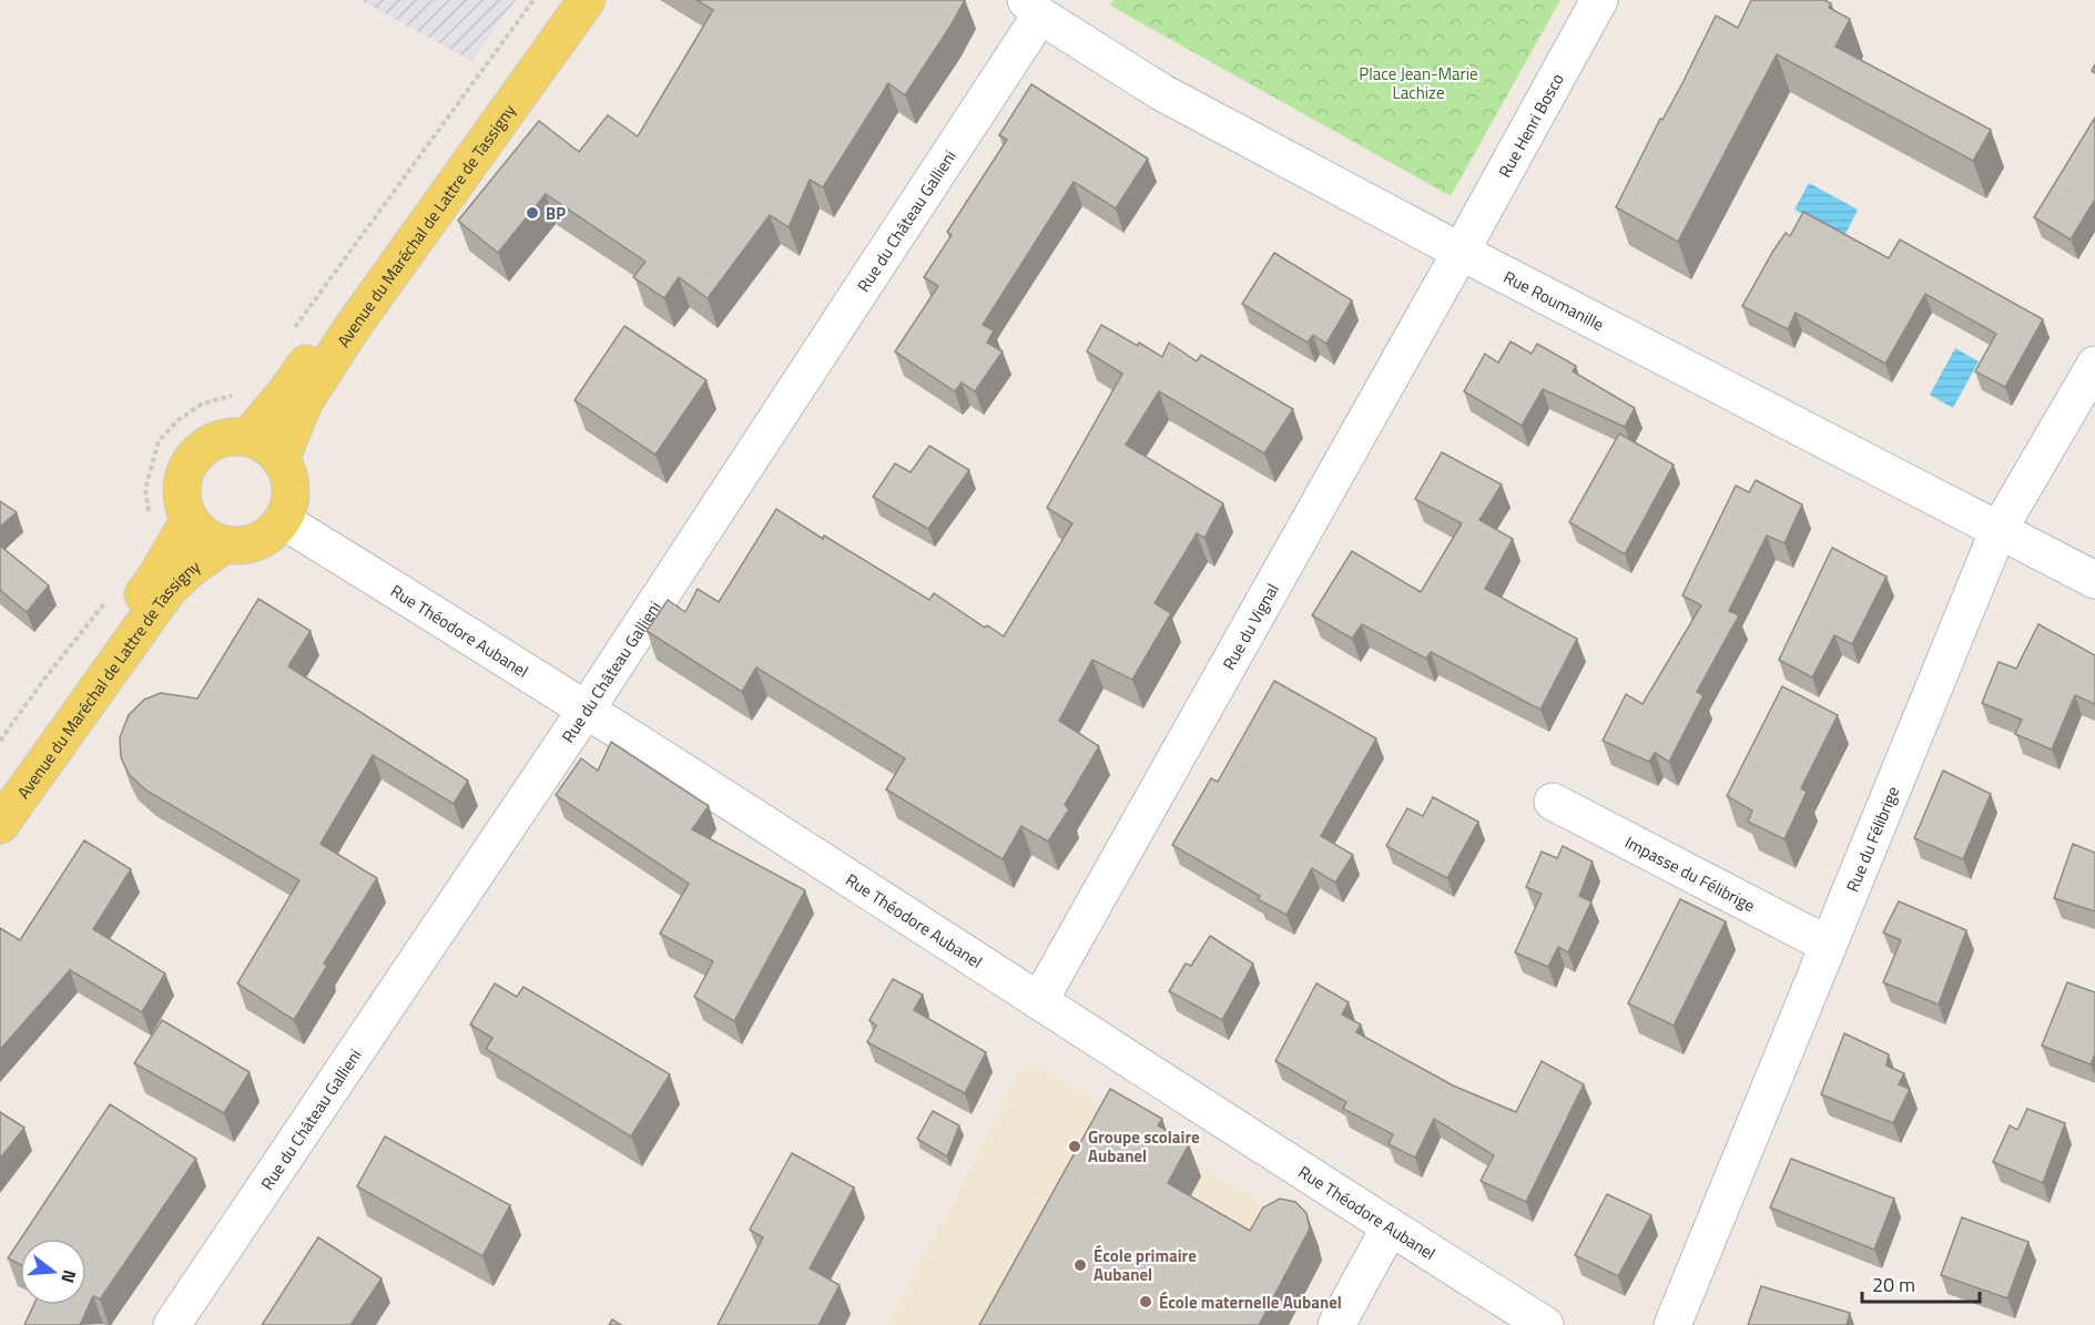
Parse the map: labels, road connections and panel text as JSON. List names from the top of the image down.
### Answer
{
  "streets": {
    "main road": ["Avenue du Maréchal de Lattre de Tassigny"],
    "street": [
      "Rue Henri Bosco",
      "Rue du Château Gallieni",
      "Rue Roumanille",
      "Rue du Vignal",
      "Rue Théodore Aubanel",
      "Rue du Félibrige",
      "Impasse du Félibrige"
    ]
  },
  "crossings": [
    ["Rue Henri Bosco", "Rue Roumanille"],
    ["Rue Henri Bosco", "Rue du Vignal"],
    ["Rue du Château Gallieni", "Rue Roumanille"],
    ["Rue du Château Gallieni", "Rue Théodore Aubanel"],
    ["Avenue du Maréchal de Lattre de Tassigny", "Rue Théodore Aubanel"],
    ["Rue Roumanille", "Rue du Vignal"],
    ["Rue Roumanille", "Rue du Félibrige"],
    ["Rue du Vignal", "Rue Théodore Aubanel"],
    ["Rue du Félibrige", "Impasse du Félibrige"]
  ],
  "parks": ["Place Jean-Marie Lachize"],
  "places": [
    "BP",
    "Groupe scolaire Aubanel",
    "École primaire Aubanel",
    "École maternelle Aubanel"
  ],
  "scale_bar": "20 m",
  "north": "right"
}
